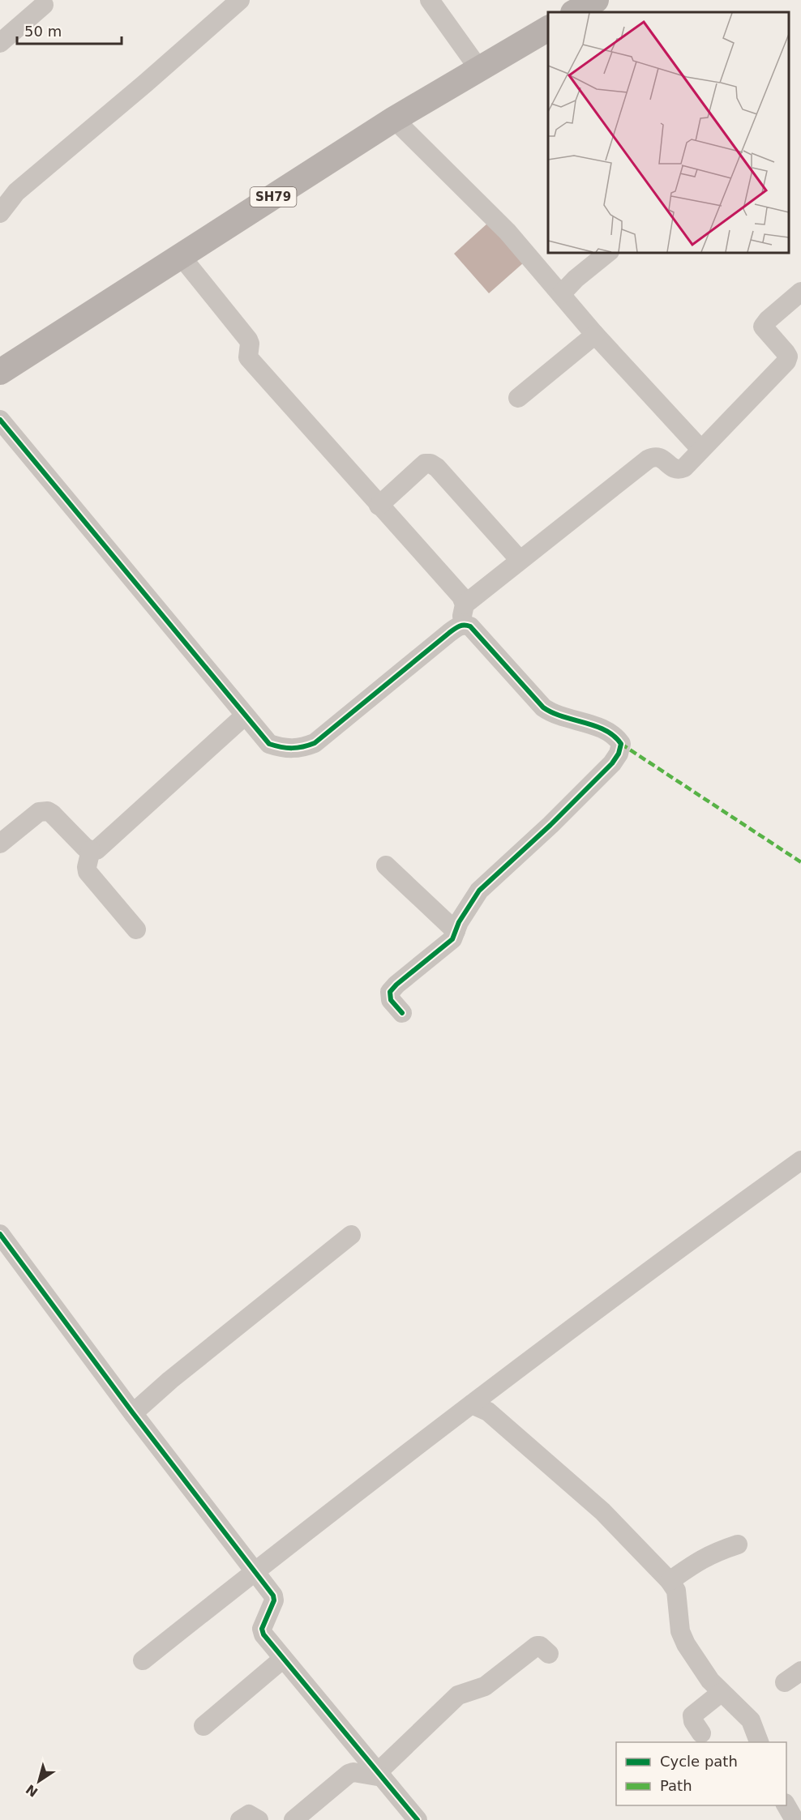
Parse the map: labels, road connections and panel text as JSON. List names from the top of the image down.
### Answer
{
  "streets": {
    "main road": ["SH79"]
  },
  "legend": ["Cycle path", "Path"],
  "scale_bar": "50 m",
  "north": "bottom left"
}
